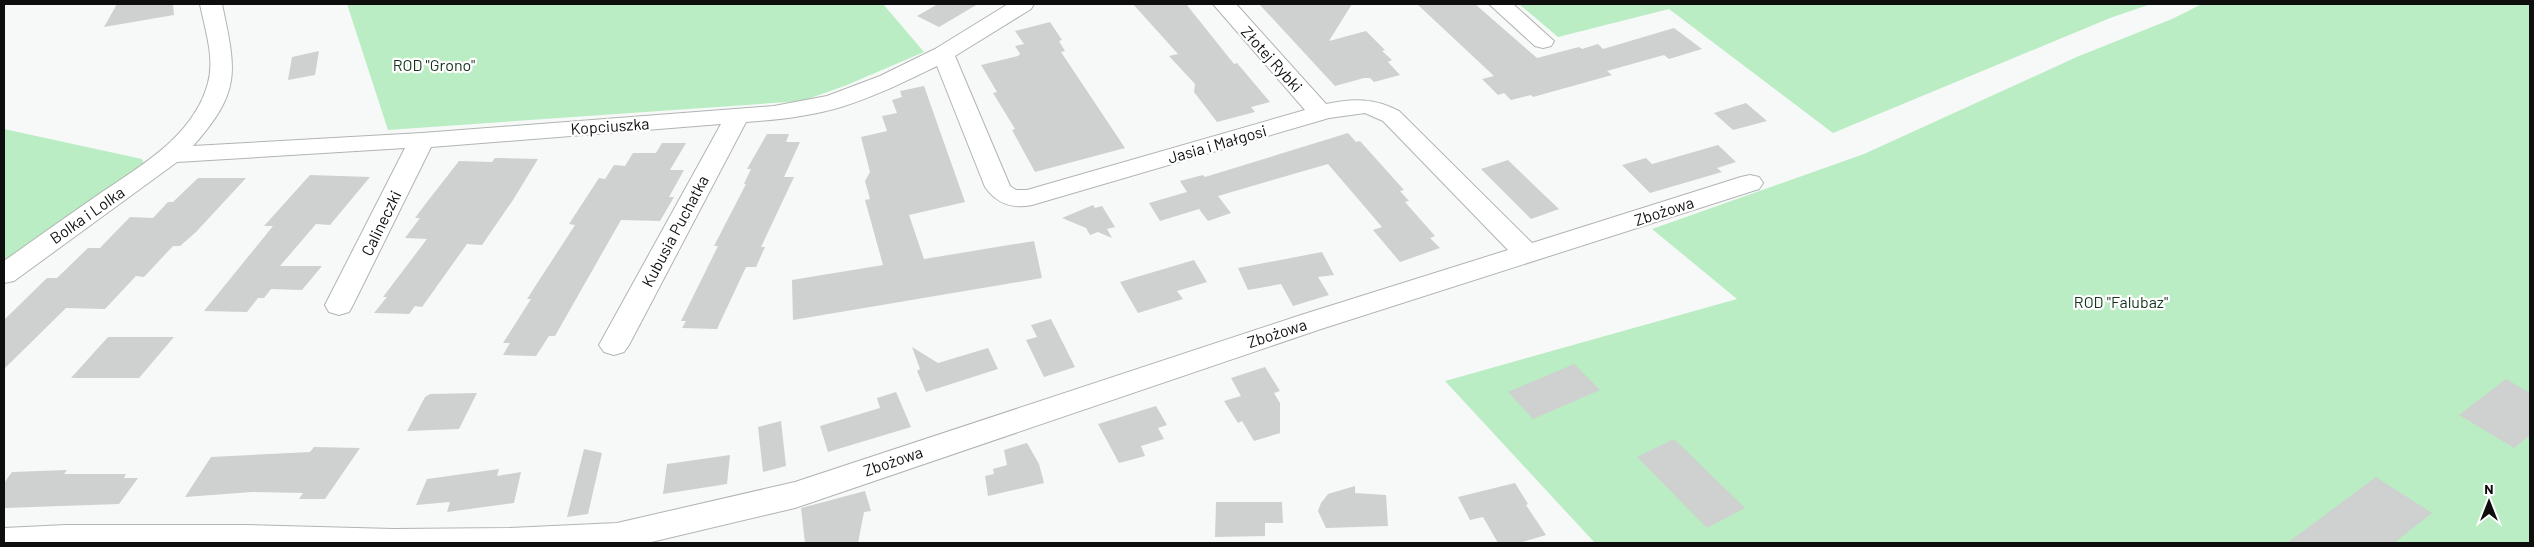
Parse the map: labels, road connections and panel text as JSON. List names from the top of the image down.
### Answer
{
  "streets": {
    "street": [
      "Złotej Rybki",
      "Kopciuszka",
      "Jasia i Małgosi",
      "Zbożowa",
      "Bolka i Lolka",
      "Calineczki",
      "Kubusia Puchatka"
    ]
  },
  "crossings": [
    ["Złotej Rybki", "Jasia i Małgosi"],
    ["Kopciuszka", "Jasia i Małgosi"],
    ["Kopciuszka", "Bolka i Lolka"],
    ["Kopciuszka", "Calineczki"],
    ["Kopciuszka", "Kubusia Puchatka"],
    ["Jasia i Małgosi", "Zbożowa"]
  ],
  "parks": ["ROD \"Grono\"", "ROD \"Falubaz\""],
  "north": "top"
}
